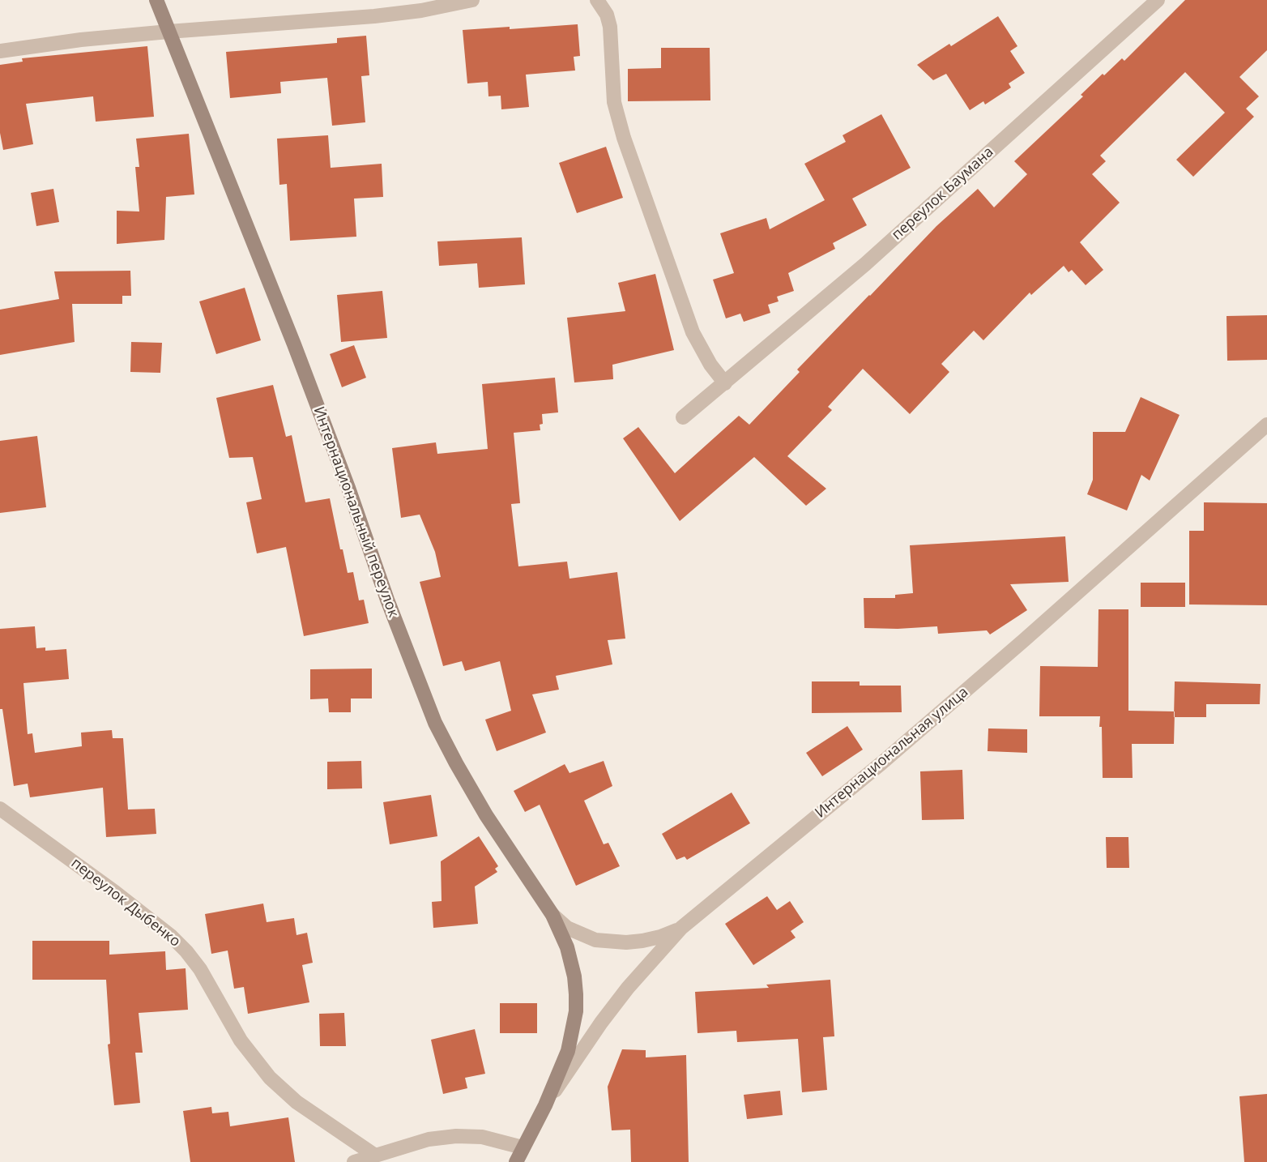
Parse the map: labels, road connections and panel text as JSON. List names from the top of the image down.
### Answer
{
  "streets": {
    "street": [
      "переулок Баумана",
      "Интернациональный переулок",
      "Интернациональная улица",
      "переулок Дыбенко"
    ]
  },
  "crossings": [
    ["Интернациональный переулок", "Интернациональная улица"]
  ]
}
